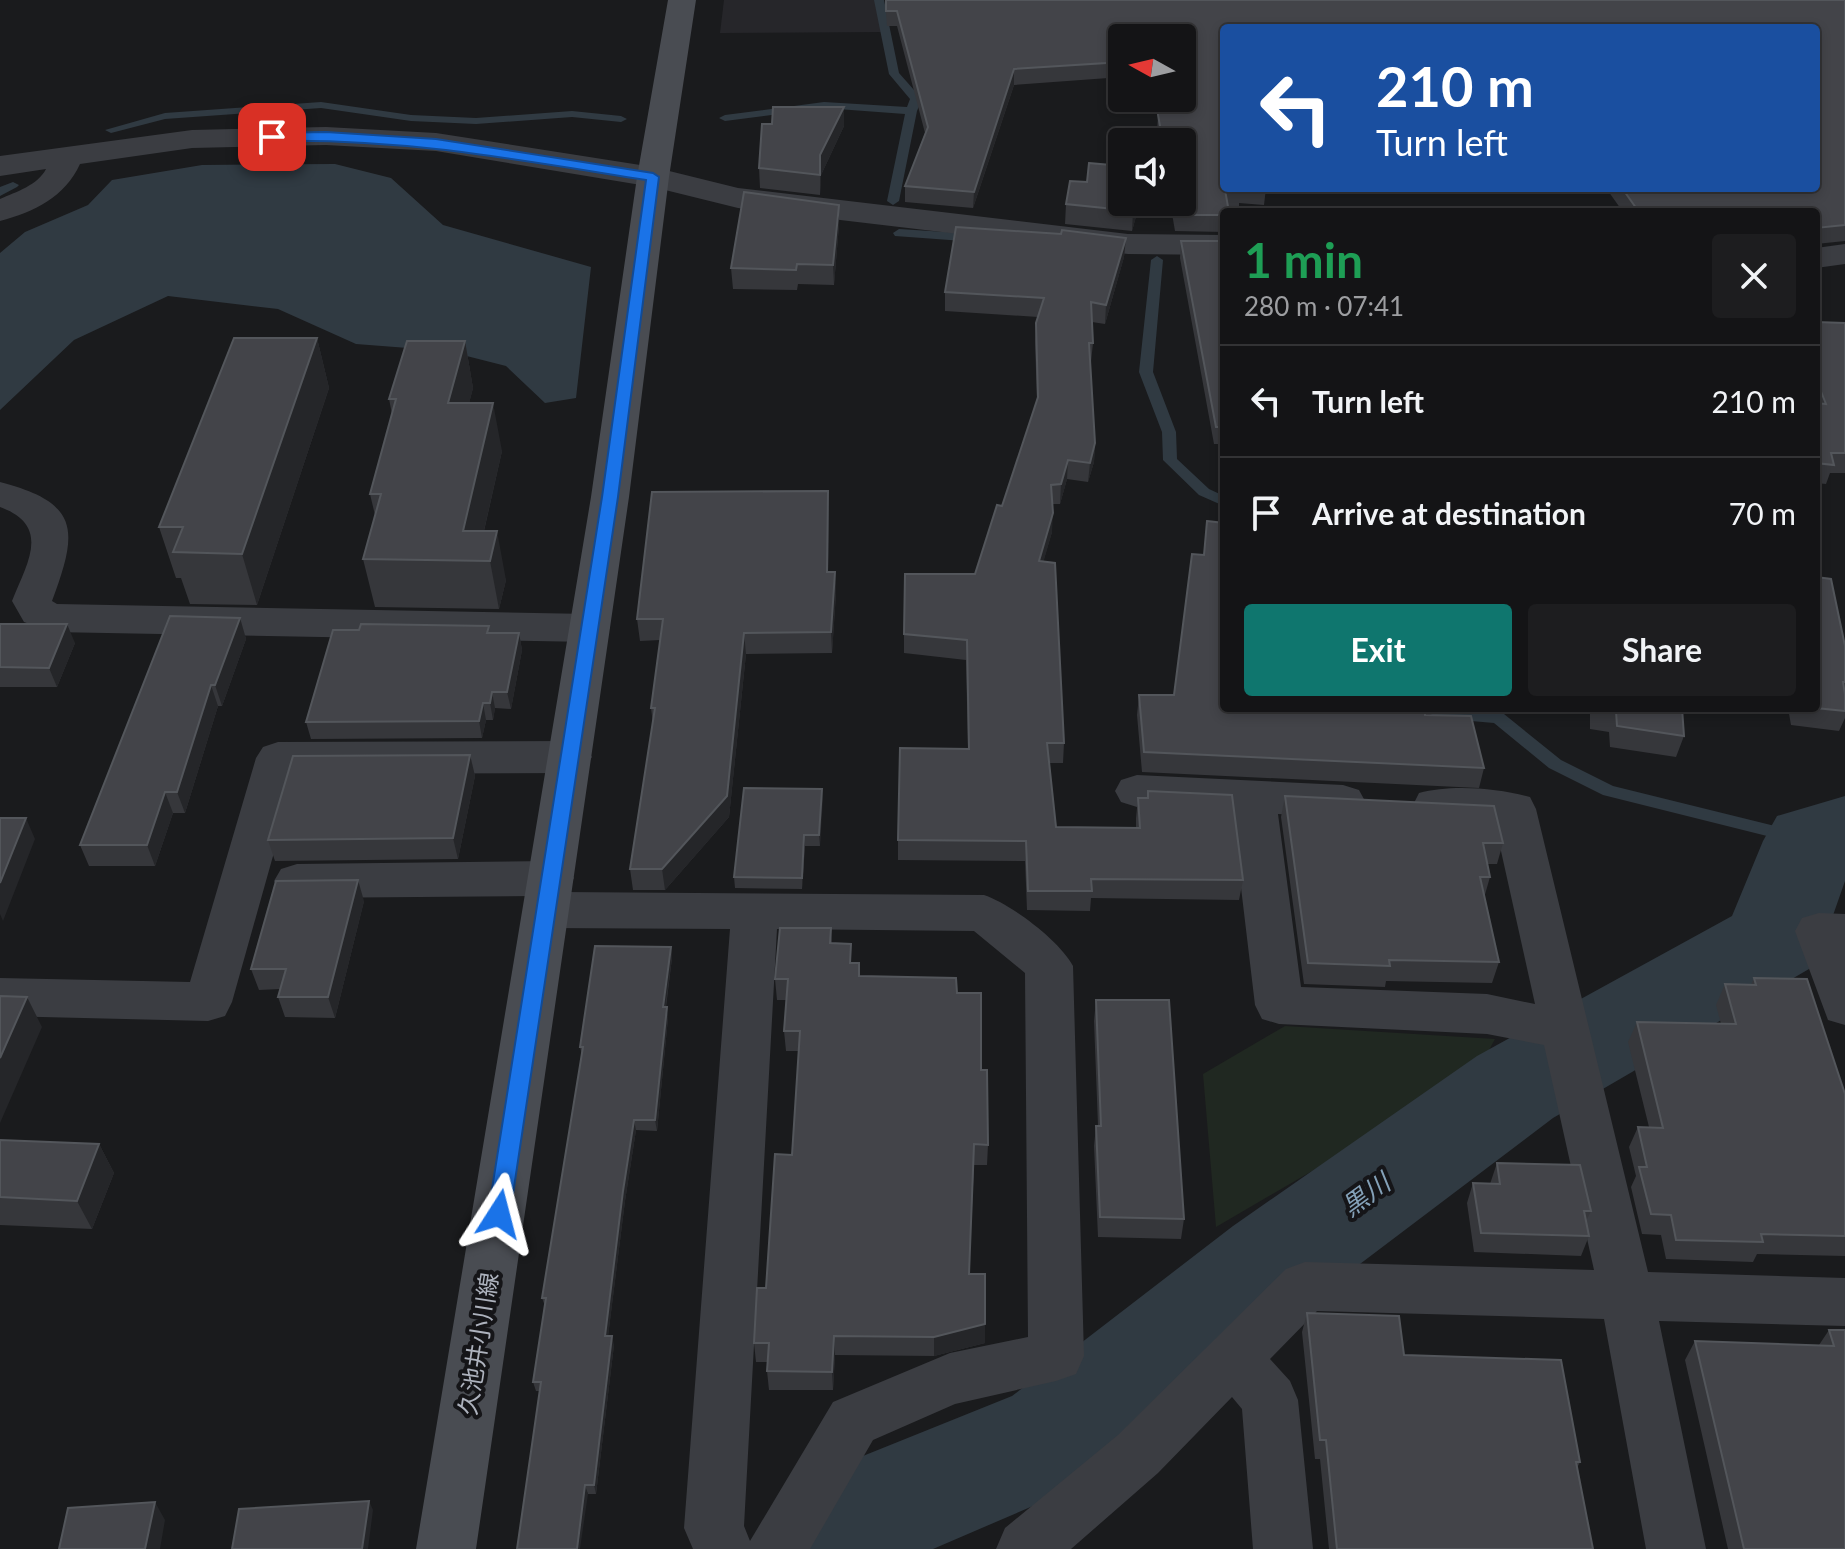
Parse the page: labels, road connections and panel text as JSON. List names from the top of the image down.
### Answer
{
  "streets": {
    "street": ["久池井小川線"]
  },
  "water": ["黒川"],
  "north": "left",
  "page": {
    "turn": ["210 m", "Turn left"],
    "heading": ["1 min", "280 m · 07:41"],
    "list": [
      {
        "name": "Turn left",
        "value": "210 m"
      },
      {
        "name": "Arrive at destination",
        "value": "70 m"
      }
    ],
    "buttons": ["Exit", "Share"]
  }
}
